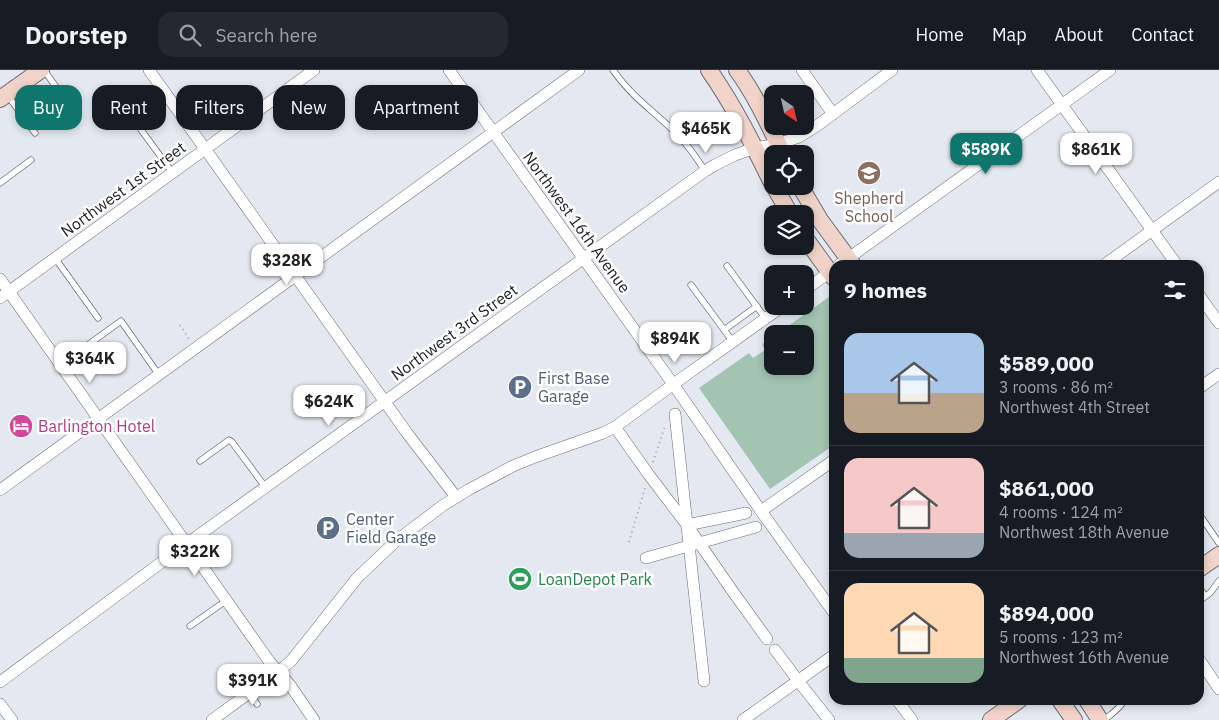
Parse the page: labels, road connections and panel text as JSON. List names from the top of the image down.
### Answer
{
  "streets": {
    "street": ["Northwest 1st Street", "Northwest 16th Avenue", "Northwest 3rd Street"]
  },
  "crossings": [
    ["Northwest 16th Avenue", "Northwest 3rd Street"]
  ],
  "places": {
    "school or university": ["Shepherd School"],
    "parking": ["First Base Garage", "Center Field Garage"],
    "hotel": ["Barlington Hotel"],
    "sports": ["LoanDepot Park"]
  },
  "north": "bottom right",
  "page": {
    "header": "Doorstep",
    "search": "Search here",
    "nav": [
      "Home",
      "Map",
      "About",
      "Contact"
    ],
    "map_buttons": ["+", "−"],
    "chip": [
      "Buy",
      "Rent",
      "Filters",
      "New",
      "Apartment"
    ],
    "price": [
      "$465K",
      "$589K",
      "$861K",
      "$328K",
      "$894K",
      "$364K",
      "$624K",
      "$322K",
      "$391K"
    ],
    "heading": "9 homes",
    "list": [
      {
        "name": "$589,000",
        "note": "3 rooms · 86 m² · Northwest 4th Street"
      },
      {
        "name": "$861,000",
        "note": "4 rooms · 124 m² · Northwest 18th Avenue"
      },
      {
        "name": "$894,000",
        "note": "5 rooms · 123 m² · Northwest 16th Avenue"
      }
    ]
  }
}
